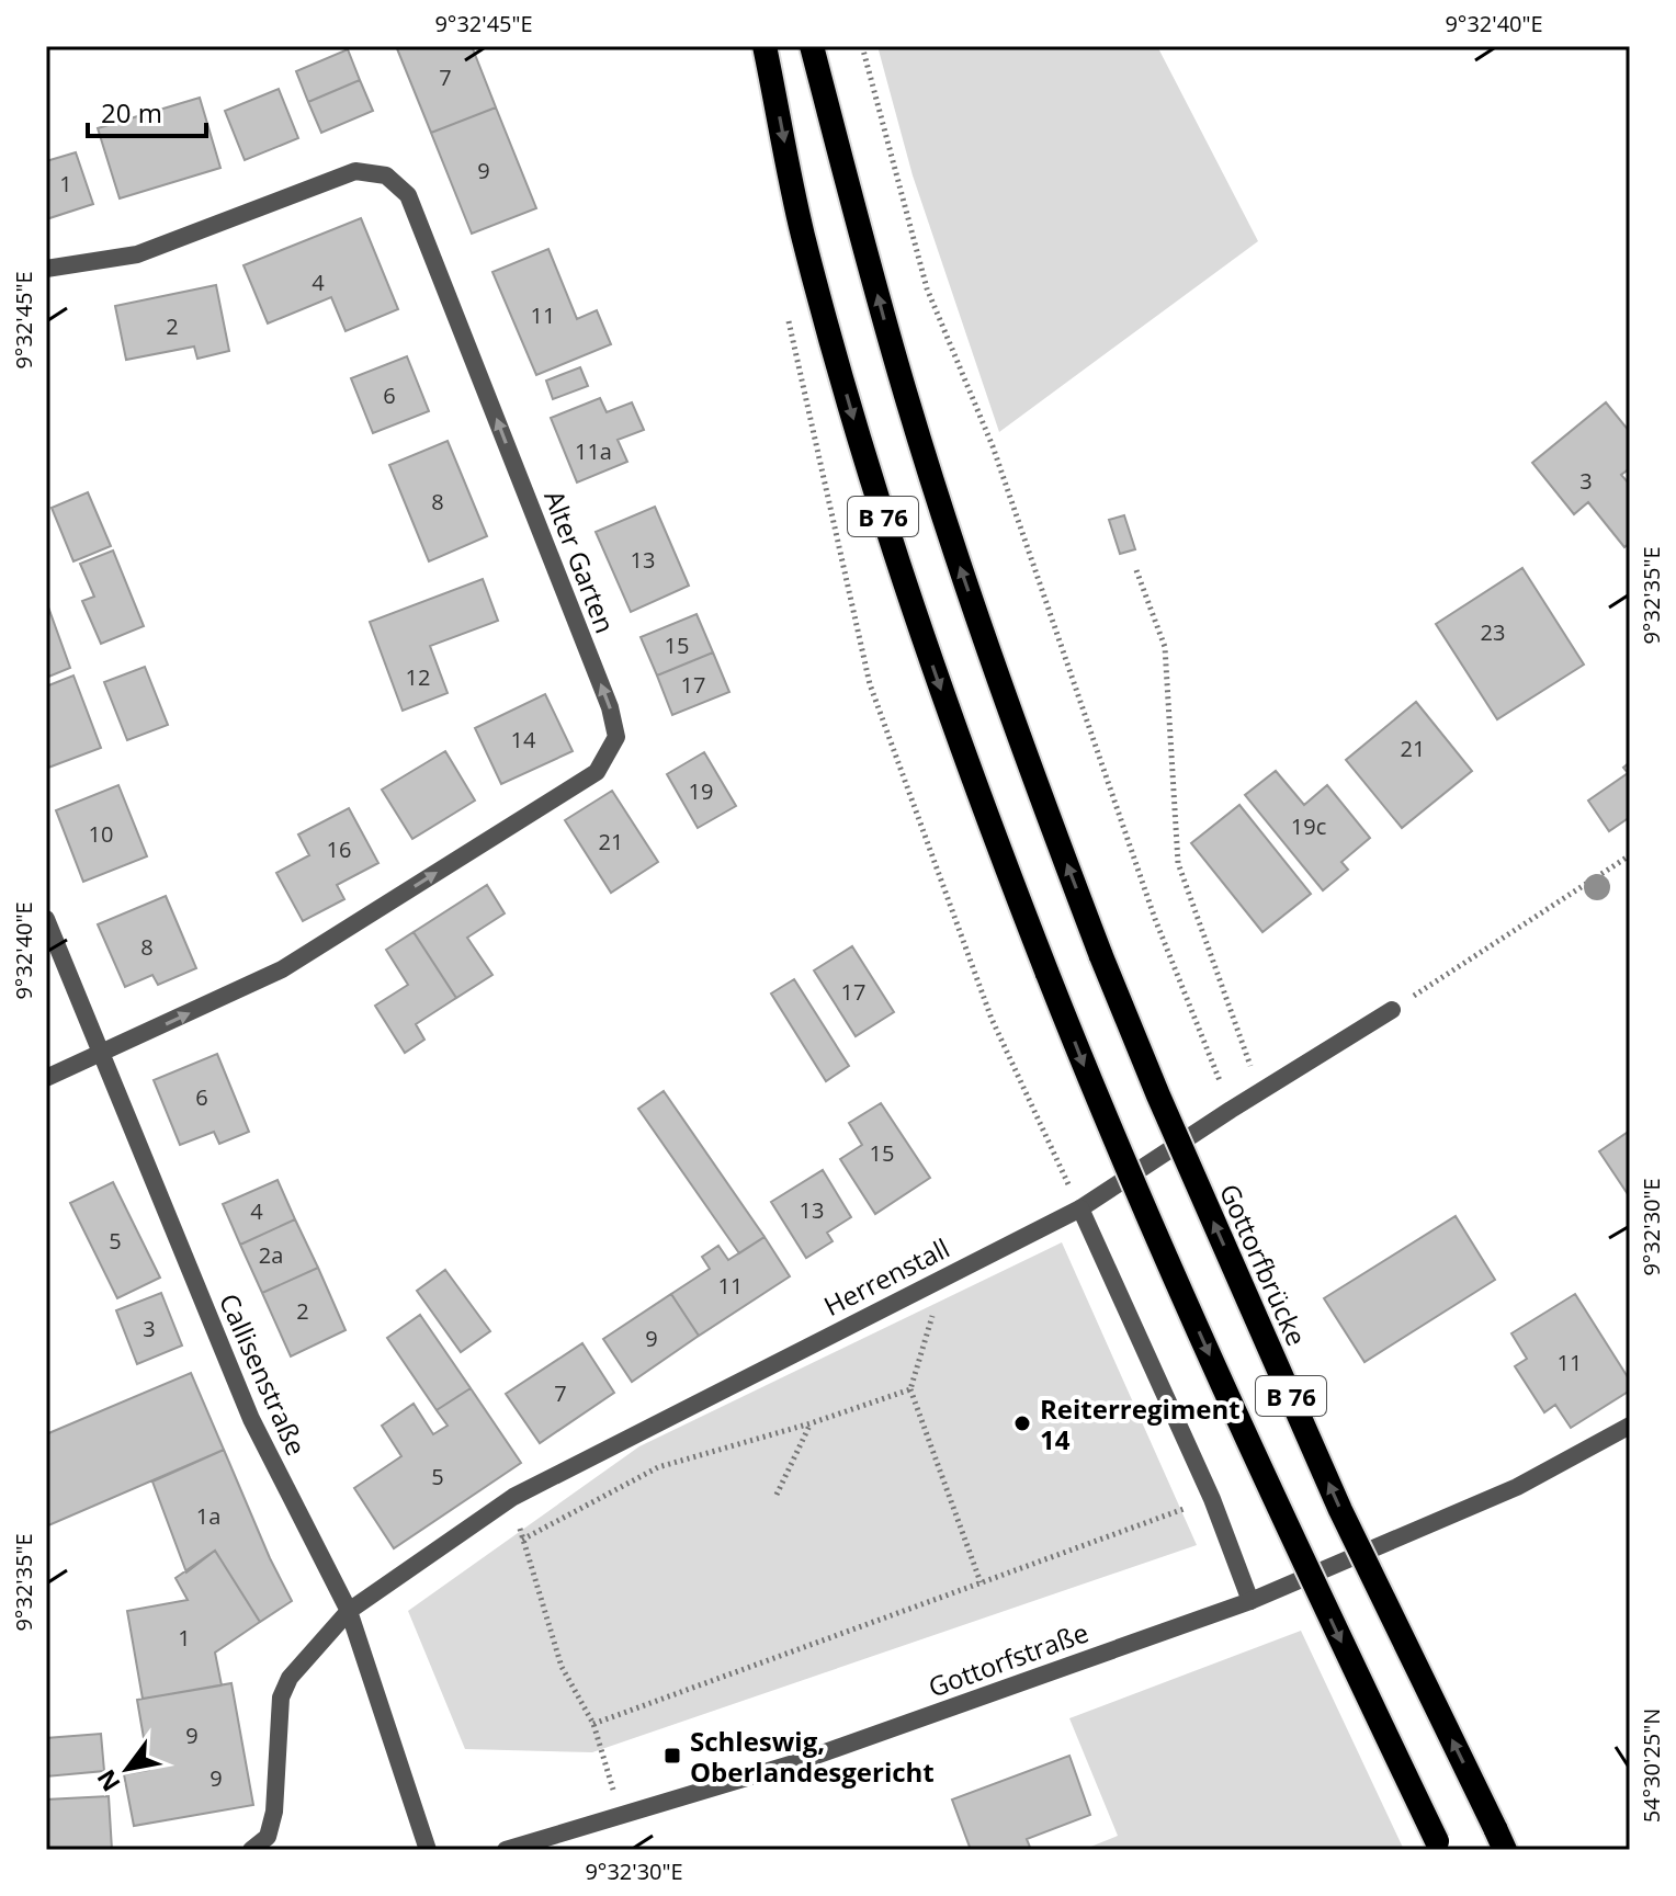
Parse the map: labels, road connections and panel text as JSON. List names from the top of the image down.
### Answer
{
  "streets": {
    "highway": ["B 76", "Gottorfbrücke"],
    "street": [
      "Alter Garten",
      "Herrenstall",
      "Callisenstraße",
      "Gottorfstraße"
    ]
  },
  "crossings": [
    ["Alter Garten", "Callisenstraße"],
    ["Herrenstall", "Callisenstraße"]
  ],
  "places": {
    "other": ["Reiterregiment 14"],
    "transit": ["Schleswig, Oberlandesgericht"]
  },
  "house_numbers": [
    "7",
    "9",
    "1",
    "4",
    "11",
    "2",
    "6",
    "11a",
    "3",
    "8",
    "13",
    "23",
    "15",
    "12",
    "17",
    "14",
    "21",
    "19",
    "19c",
    "10",
    "21",
    "16",
    "8",
    "17",
    "6",
    "15",
    "13",
    "4",
    "5",
    "2a",
    "11",
    "2",
    "3",
    "9",
    "11",
    "7",
    "5",
    "1a",
    "1",
    "9",
    "9"
  ],
  "scale_bar": "20 m",
  "north": "bottom left",
  "coordinates": [
    "9°32'45\"E",
    "9°32'40\"E",
    "9°32'35\"E",
    "9°32'30\"E",
    "54°30'25\"N"
  ]
}
